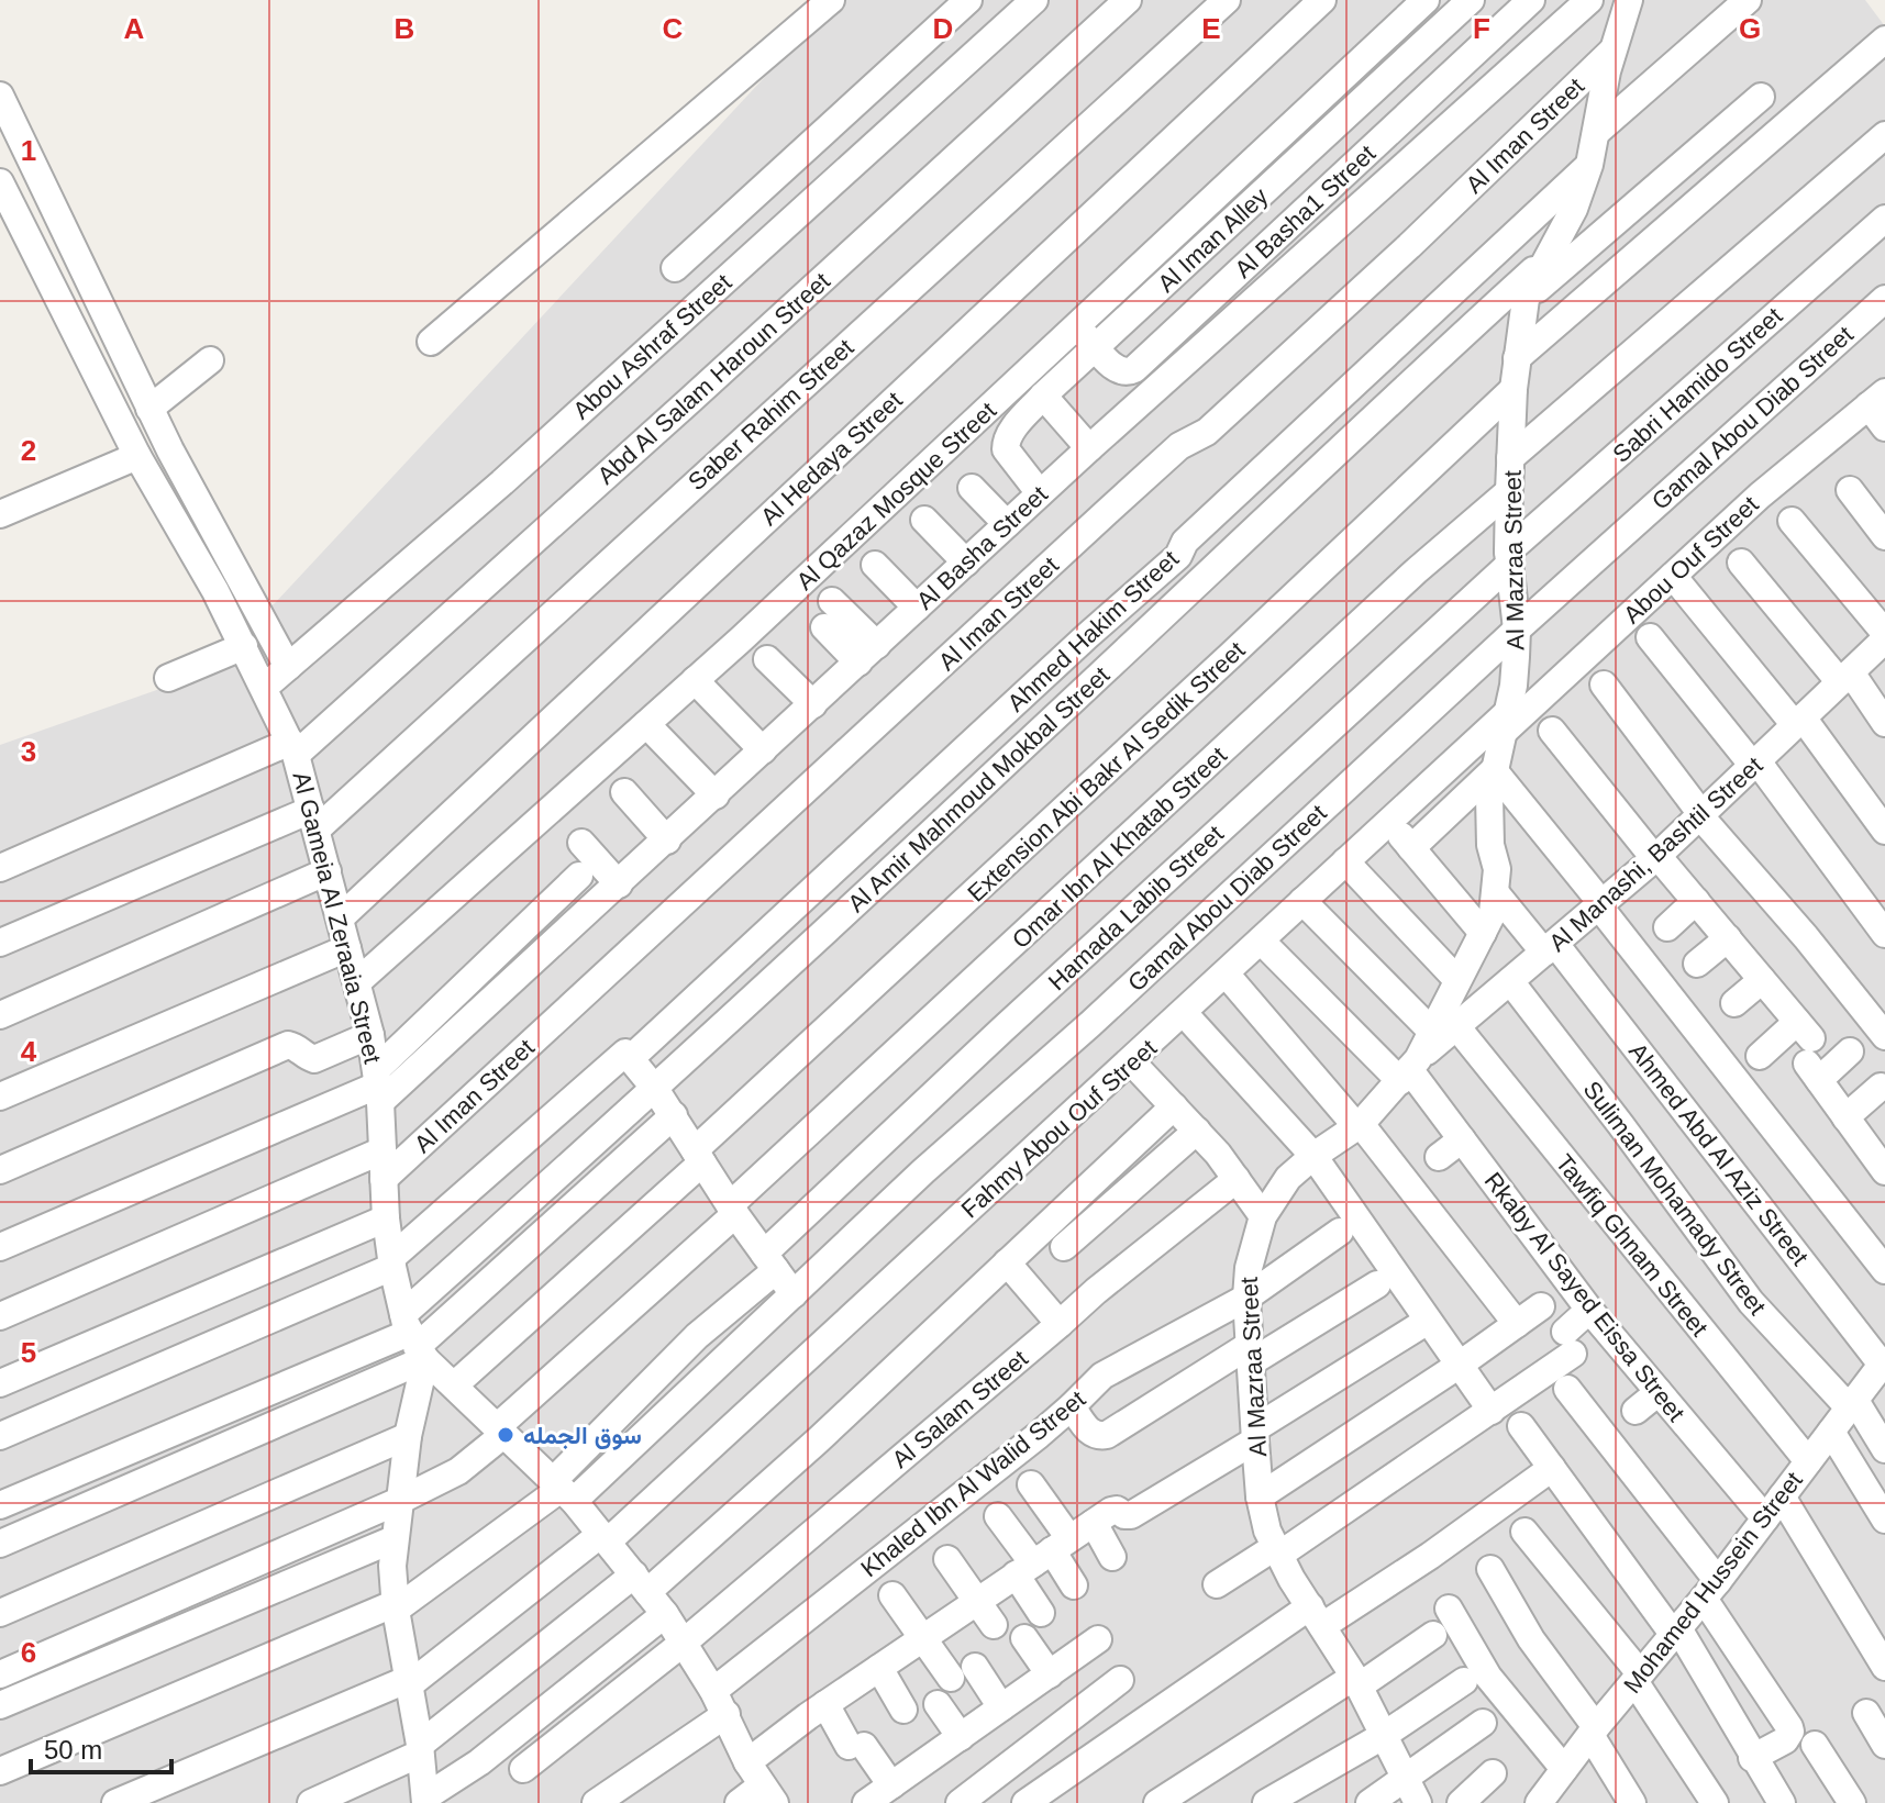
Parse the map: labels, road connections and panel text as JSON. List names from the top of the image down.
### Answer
{
  "streets": {
    "street": [
      "Al Iman Street",
      "Al Basha1 Street",
      "Al Iman Alley",
      "Abou Ashraf Street",
      "Abd Al Salam Haroun Street",
      "Sabri Hamido Street",
      "Saber Rahim Street",
      "Gamal Abou Diab Street",
      "Al Hedaya Street",
      "Al Qazaz Mosque Street",
      "Al Basha Street",
      "Abou Ouf Street",
      "Al Mazraa Street",
      "Ahmed Hakim Street",
      "Extension Abi Bakr Al Sedik Street",
      "Al Amir Mahmoud Mokbal Street",
      "Omar Ibn Al Khatab Street",
      "Al Manashi, Bashtil Street",
      "Hamada Labib Street",
      "Al Gameia Al Zeraaia Street",
      "Fahmy Abou Ouf Street",
      "Ahmed Abd Al Aziz Street",
      "Suliman Mohamady Street",
      "Tawfiq Ghnam Street",
      "Rkaby Al Sayed Eissa Street",
      "Al Salam Street",
      "Khaled Ibn Al Walid Street",
      "Mohamed Hussein Street"
    ]
  },
  "crossings": [
    ["Al Iman Street", "Al Mazraa Street"],
    ["Al Iman Street", "Al Gameia Al Zeraaia Street"],
    ["Al Basha1 Street", "Al Iman Alley"],
    ["Al Basha1 Street", "Al Qazaz Mosque Street"],
    ["Al Iman Alley", "Al Basha Street"],
    ["Abou Ashraf Street", "Al Gameia Al Zeraaia Street"],
    ["Abd Al Salam Haroun Street", "Al Gameia Al Zeraaia Street"],
    ["Sabri Hamido Street", "Al Mazraa Street"],
    ["Sabri Hamido Street", "Hamada Labib Street"],
    ["Saber Rahim Street", "Al Gameia Al Zeraaia Street"],
    ["Gamal Abou Diab Street", "Al Mazraa Street"],
    ["Gamal Abou Diab Street", "Hamada Labib Street"],
    ["Al Hedaya Street", "Al Gameia Al Zeraaia Street"],
    ["Al Qazaz Mosque Street", "Al Gameia Al Zeraaia Street"],
    ["Al Basha Street", "Al Gameia Al Zeraaia Street"],
    ["Abou Ouf Street", "Al Mazraa Street"],
    ["Abou Ouf Street", "Fahmy Abou Ouf Street"],
    ["Al Mazraa Street", "Ahmed Hakim Street"],
    ["Al Mazraa Street", "Extension Abi Bakr Al Sedik Street"],
    ["Al Mazraa Street", "Al Amir Mahmoud Mokbal Street"],
    ["Al Mazraa Street", "Omar Ibn Al Khatab Street"],
    ["Al Mazraa Street", "Al Manashi, Bashtil Street"],
    ["Al Mazraa Street", "Hamada Labib Street"],
    ["Al Mazraa Street", "Fahmy Abou Ouf Street"],
    ["Al Mazraa Street", "Ahmed Abd Al Aziz Street"],
    ["Al Mazraa Street", "Tawfiq Ghnam Street"],
    ["Al Mazraa Street", "Rkaby Al Sayed Eissa Street"],
    ["Al Mazraa Street", "Khaled Ibn Al Walid Street"],
    ["Ahmed Hakim Street", "Al Gameia Al Zeraaia Street"],
    ["Al Amir Mahmoud Mokbal Street", "Al Gameia Al Zeraaia Street"],
    ["Al Manashi, Bashtil Street", "Ahmed Abd Al Aziz Street"],
    ["Al Manashi, Bashtil Street", "Suliman Mohamady Street"],
    ["Al Manashi, Bashtil Street", "Tawfiq Ghnam Street"],
    ["Al Manashi, Bashtil Street", "Rkaby Al Sayed Eissa Street"],
    ["Fahmy Abou Ouf Street", "Tawfiq Ghnam Street"],
    ["Fahmy Abou Ouf Street", "Rkaby Al Sayed Eissa Street"],
    ["Ahmed Abd Al Aziz Street", "Mohamed Hussein Street"],
    ["Suliman Mohamady Street", "Mohamed Hussein Street"],
    ["Tawfiq Ghnam Street", "Mohamed Hussein Street"],
    ["Rkaby Al Sayed Eissa Street", "Mohamed Hussein Street"]
  ],
  "places": ["سوق الجمله"],
  "scale_bar": "50 m",
  "grid": {
    "columns": [
      "A",
      "B",
      "C",
      "D",
      "E",
      "F",
      "G"
    ],
    "rows": [
      "1",
      "2",
      "3",
      "4",
      "5",
      "6"
    ]
  }
}
